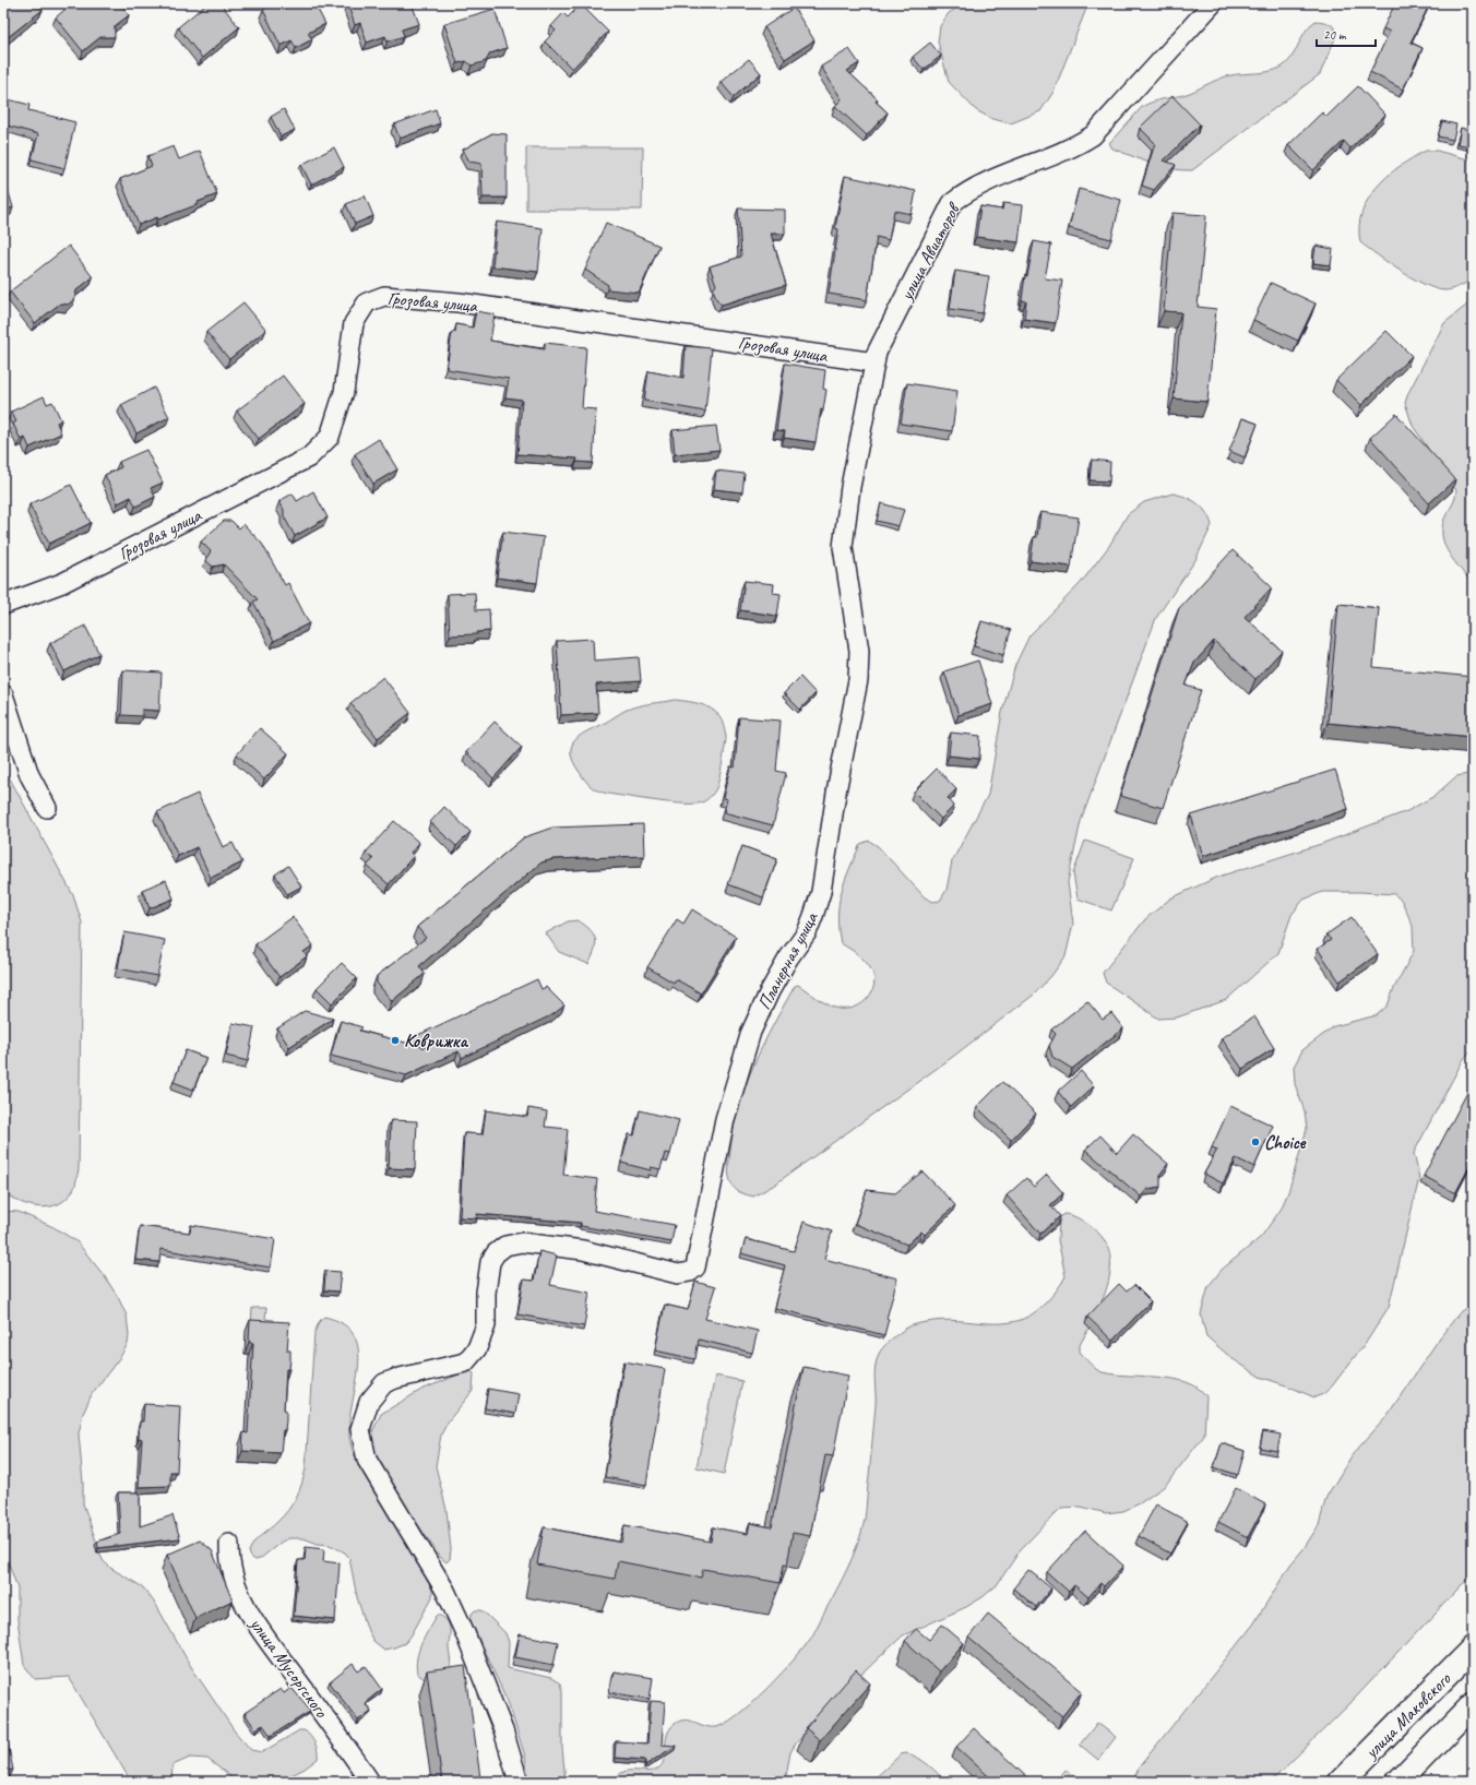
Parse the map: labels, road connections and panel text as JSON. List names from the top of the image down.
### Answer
{
  "streets": {
    "highway": ["улица Маковского"],
    "street": [
      "улица Авиаторов",
      "Грозовая улица",
      "Планерная улица",
      "улица Мусоргского"
    ]
  },
  "crossings": [
    ["улица Авиаторов", "Грозовая улица"],
    ["улица Авиаторов", "Планерная улица"]
  ],
  "places": ["Коврижка", "Choice"],
  "scale_bar": "20 m"
}
